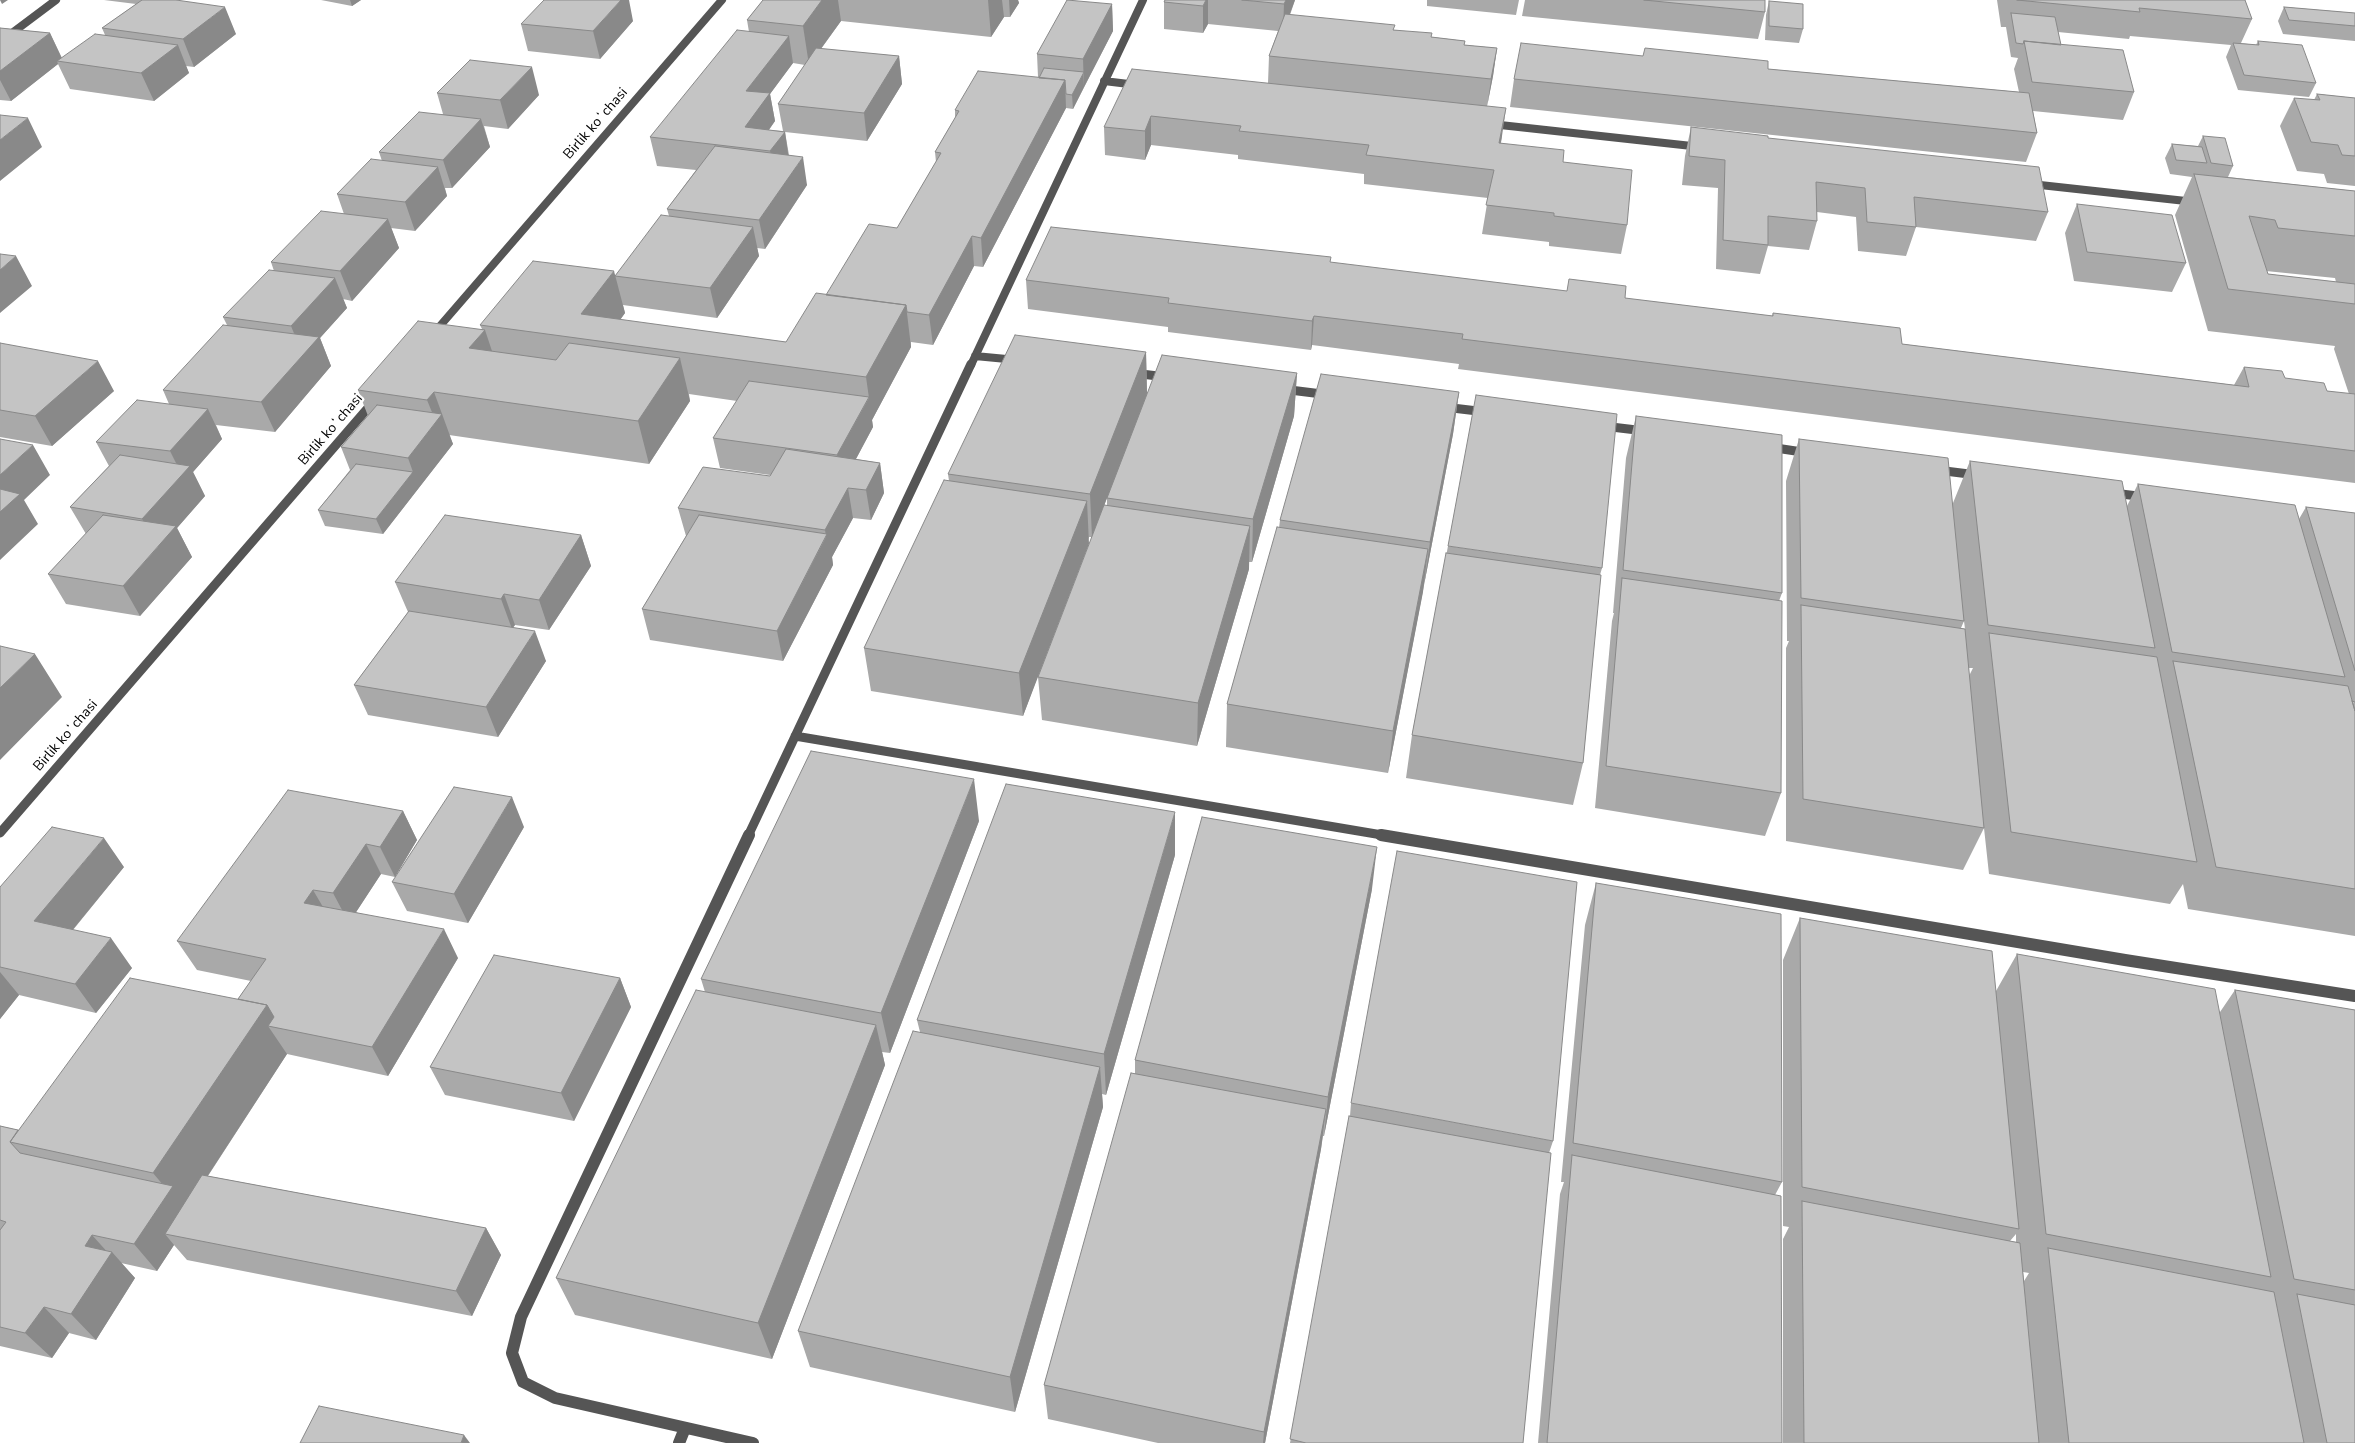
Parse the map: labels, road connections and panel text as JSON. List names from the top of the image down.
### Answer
{
  "streets": {
    "street": ["Birlik koʻchasi"]
  }
}
